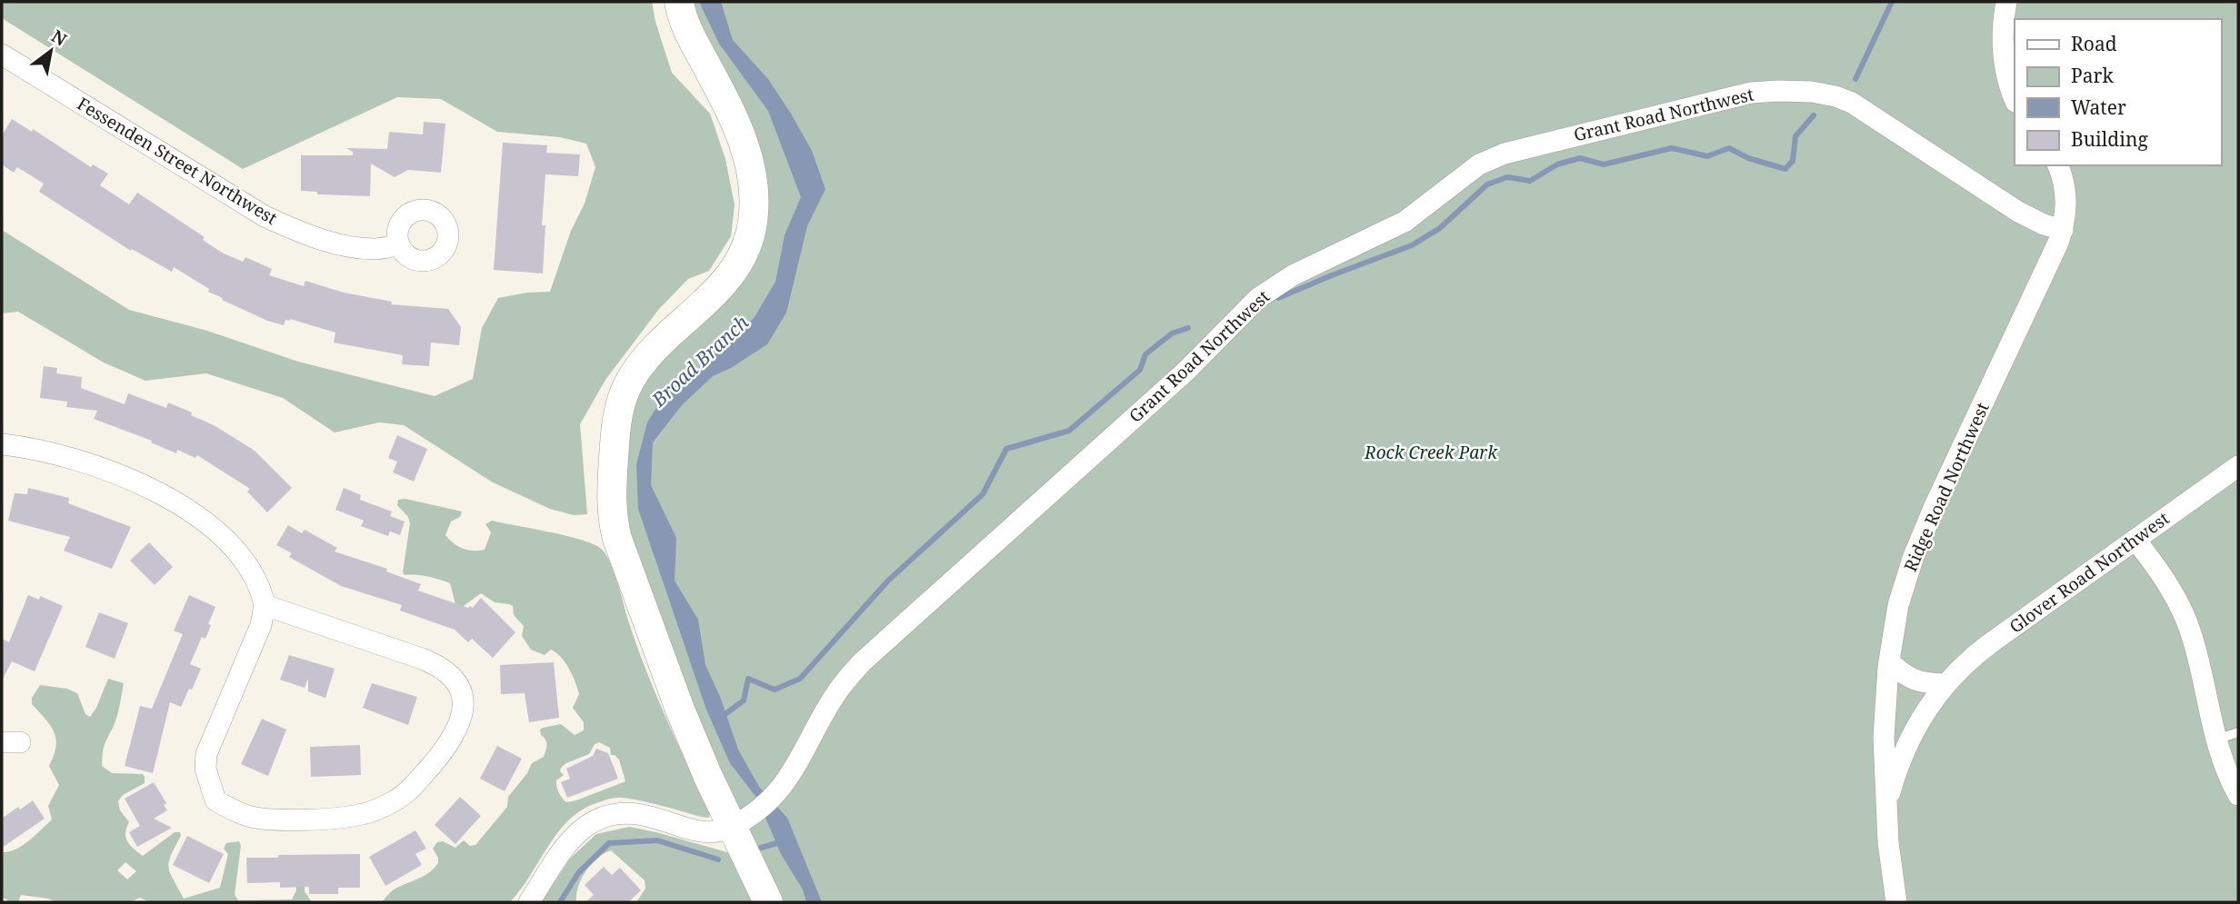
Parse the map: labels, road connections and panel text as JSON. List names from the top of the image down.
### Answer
{
  "streets": {
    "street": [
      "Grant Road Northwest",
      "Fessenden Street Northwest",
      "Ridge Road Northwest",
      "Glover Road Northwest"
    ]
  },
  "crossings": [
    ["Grant Road Northwest", "Ridge Road Northwest"],
    ["Ridge Road Northwest", "Glover Road Northwest"]
  ],
  "water": ["Broad Branch"],
  "parks": ["Rock Creek Park"],
  "legend": [
    "Road",
    "Park",
    "Water",
    "Building"
  ],
  "north": "top right"
}
